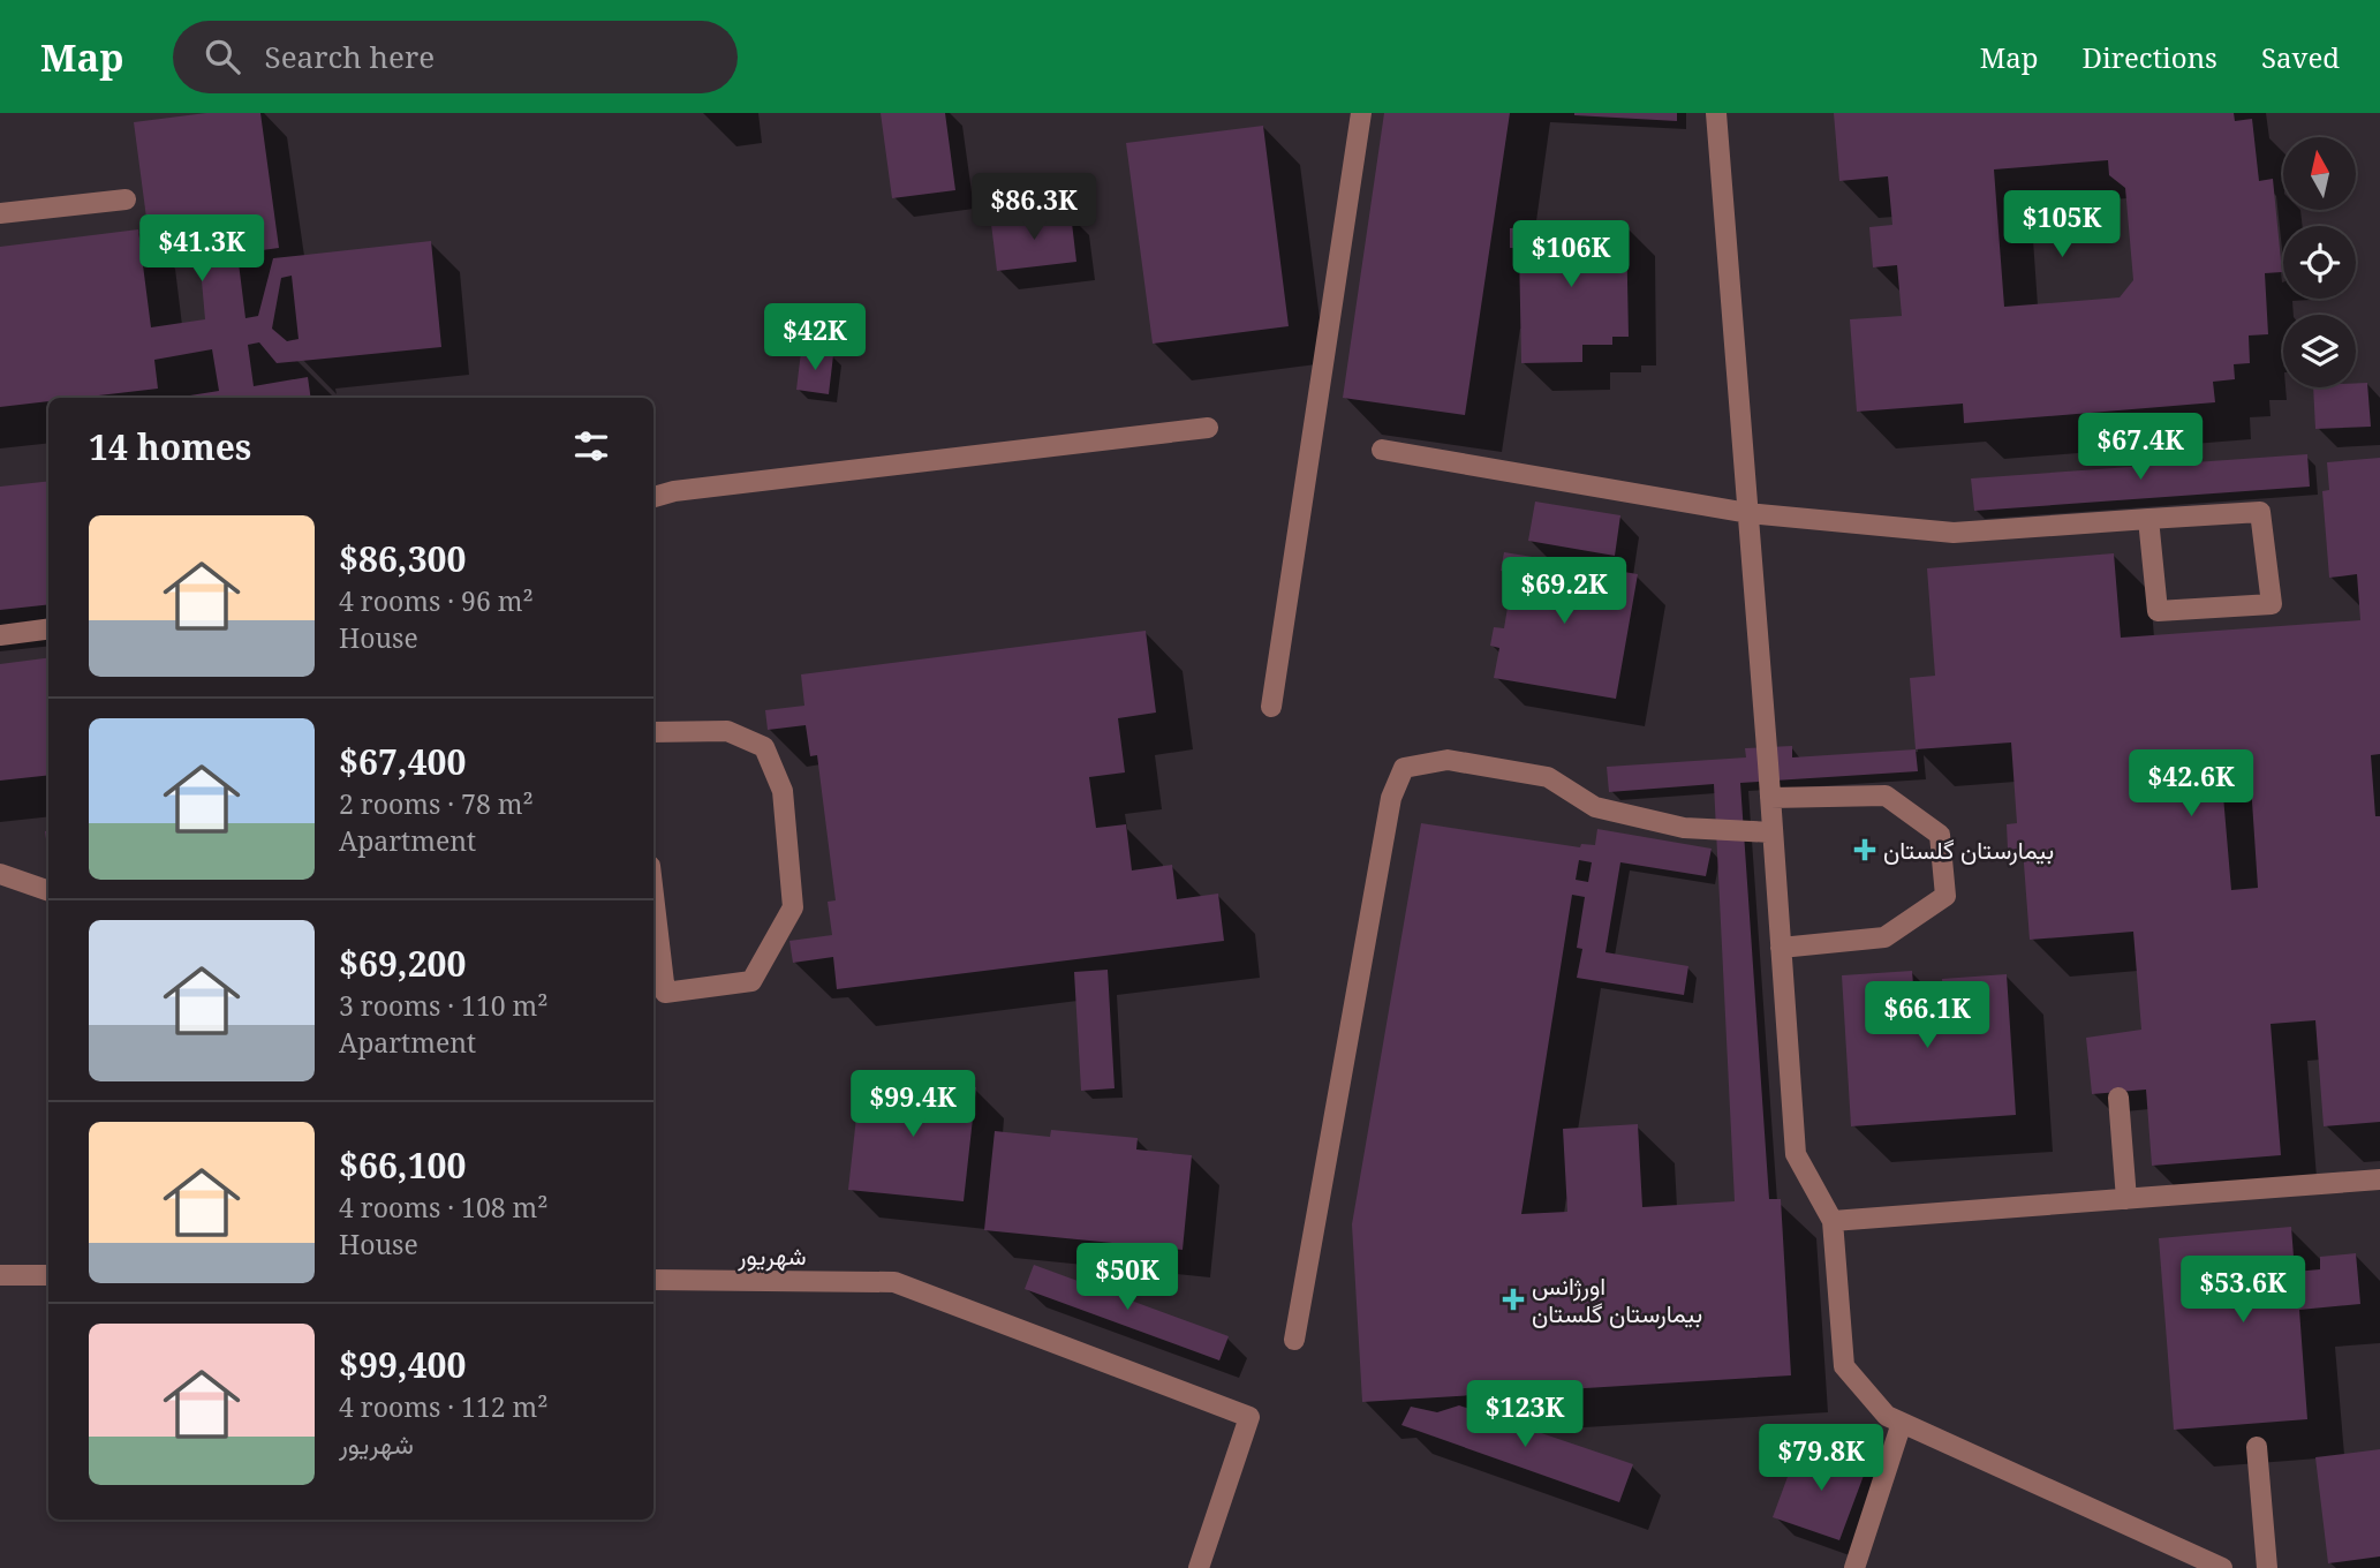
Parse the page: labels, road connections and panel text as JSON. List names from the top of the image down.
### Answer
{
  "streets": {
    "street": ["شهریور"]
  },
  "places": {
    "health": ["بیمارستان گلستان", "اورژانس بیمارستان گلستان"]
  },
  "north": "top",
  "page": {
    "header": "Map",
    "search": "Search here",
    "nav": ["Map", "Directions", "Saved"],
    "price": [
      "$86.3K",
      "$105K",
      "$41.3K",
      "$106K",
      "$42K",
      "$67.4K",
      "$69.2K",
      "$42.6K",
      "$66.1K",
      "$99.4K",
      "$50K",
      "$53.6K",
      "$123K",
      "$79.8K"
    ],
    "heading": "14 homes",
    "list": [
      {
        "name": "$86,300",
        "note": "4 rooms · 96 m² · House"
      },
      {
        "name": "$67,400",
        "note": "2 rooms · 78 m² · Apartment"
      },
      {
        "name": "$69,200",
        "note": "3 rooms · 110 m² · Apartment"
      },
      {
        "name": "$66,100",
        "note": "4 rooms · 108 m² · House"
      },
      {
        "name": "$99,400",
        "note": "4 rooms · 112 m² · شهریور"
      }
    ]
  }
}
